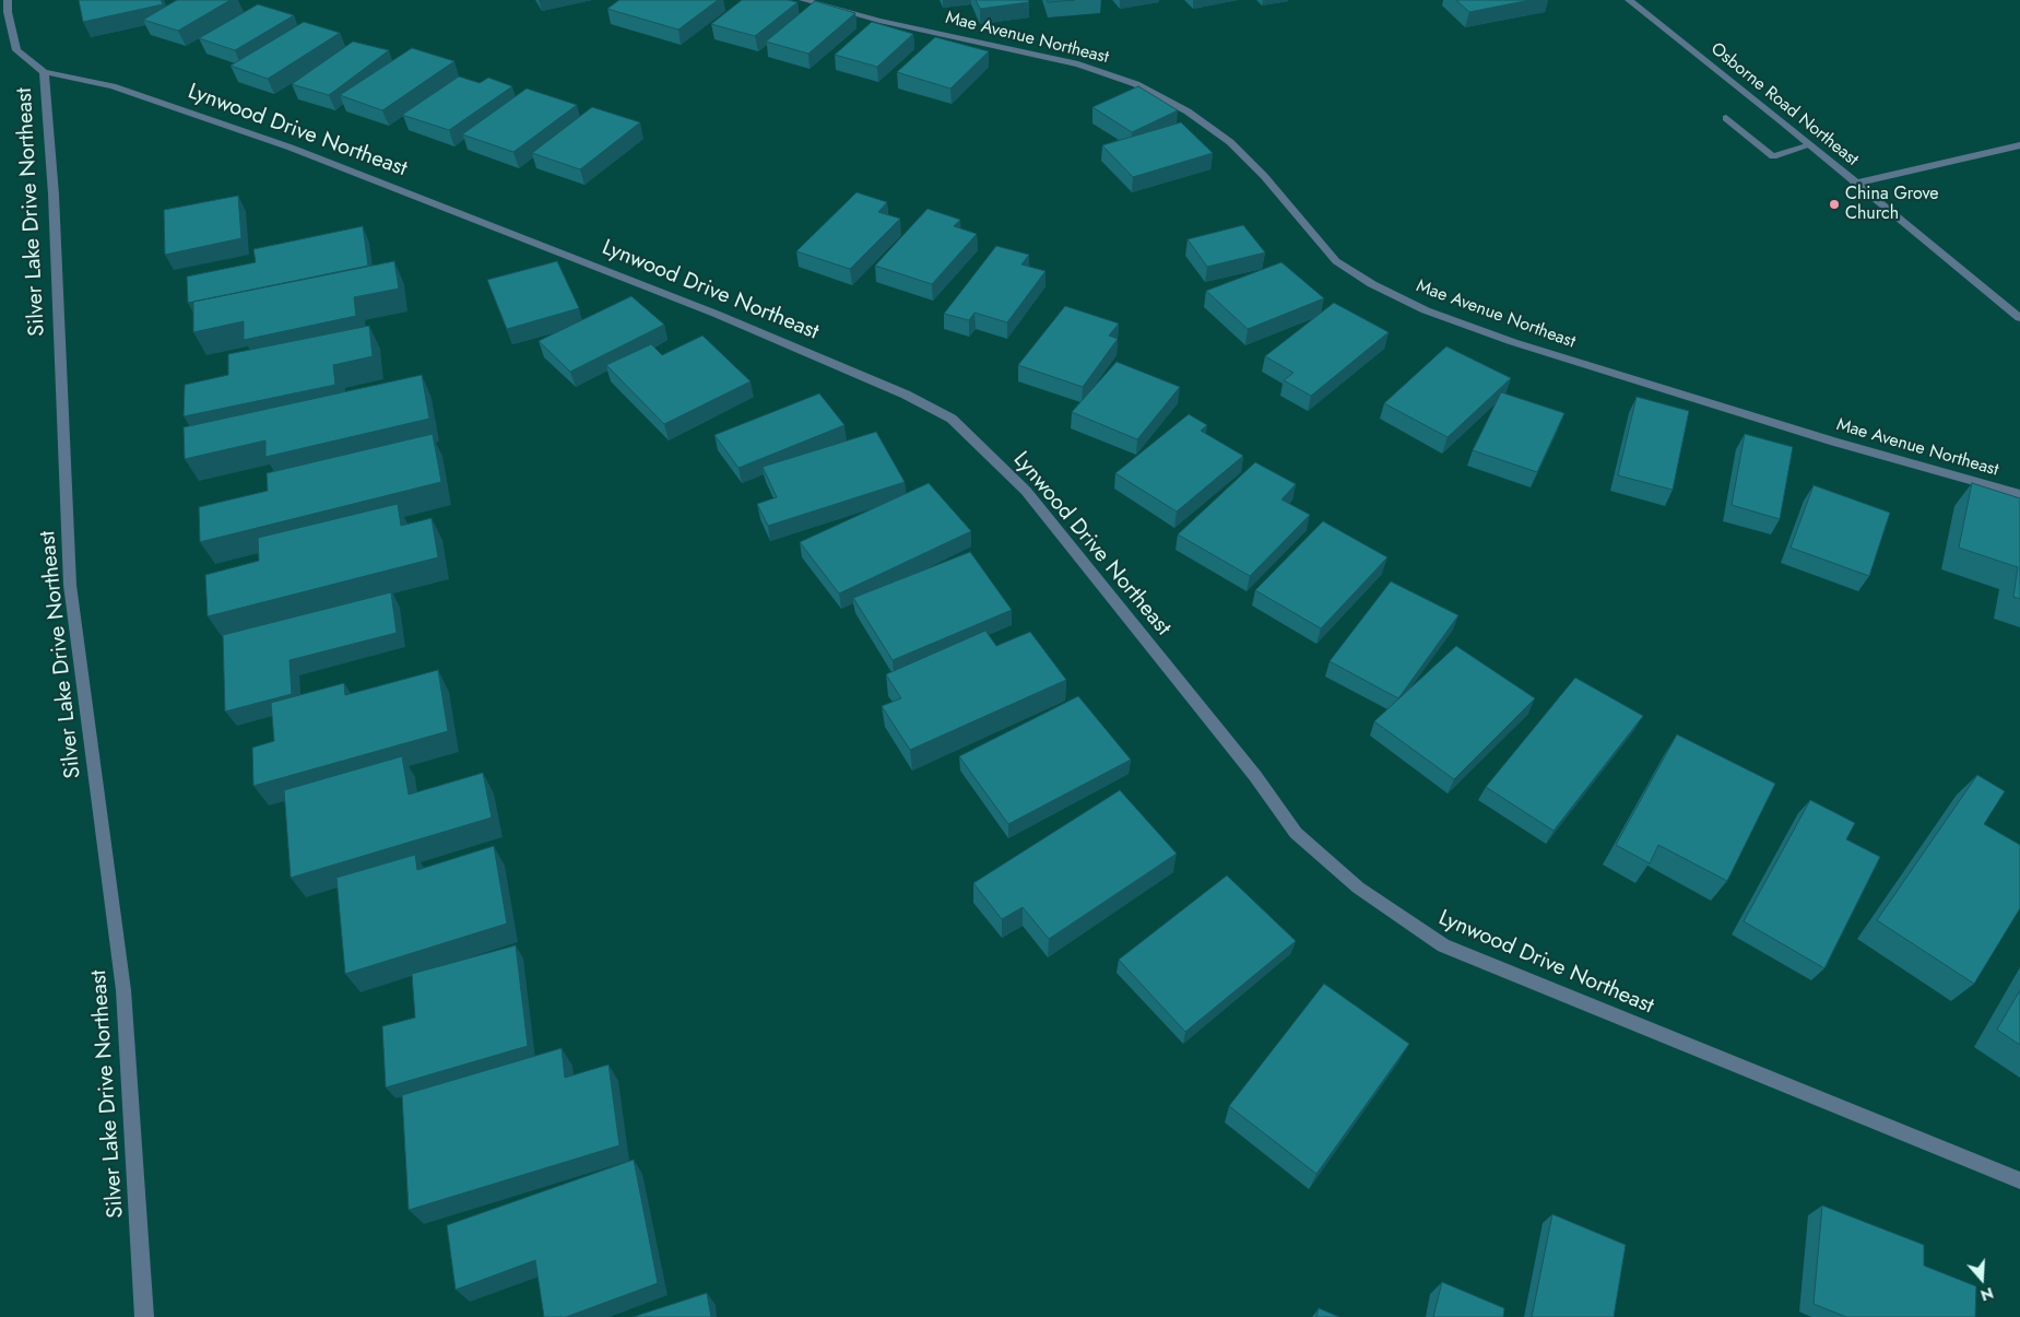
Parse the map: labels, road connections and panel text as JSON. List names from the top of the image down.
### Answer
{
  "streets": {
    "street": [
      "Mae Avenue Northeast",
      "Osborne Road Northeast",
      "Lynwood Drive Northeast",
      "Silver Lake Drive Northeast"
    ]
  },
  "crossings": [
    ["Lynwood Drive Northeast", "Silver Lake Drive Northeast"]
  ],
  "places": ["China Grove Church"],
  "north": "bottom"
}
